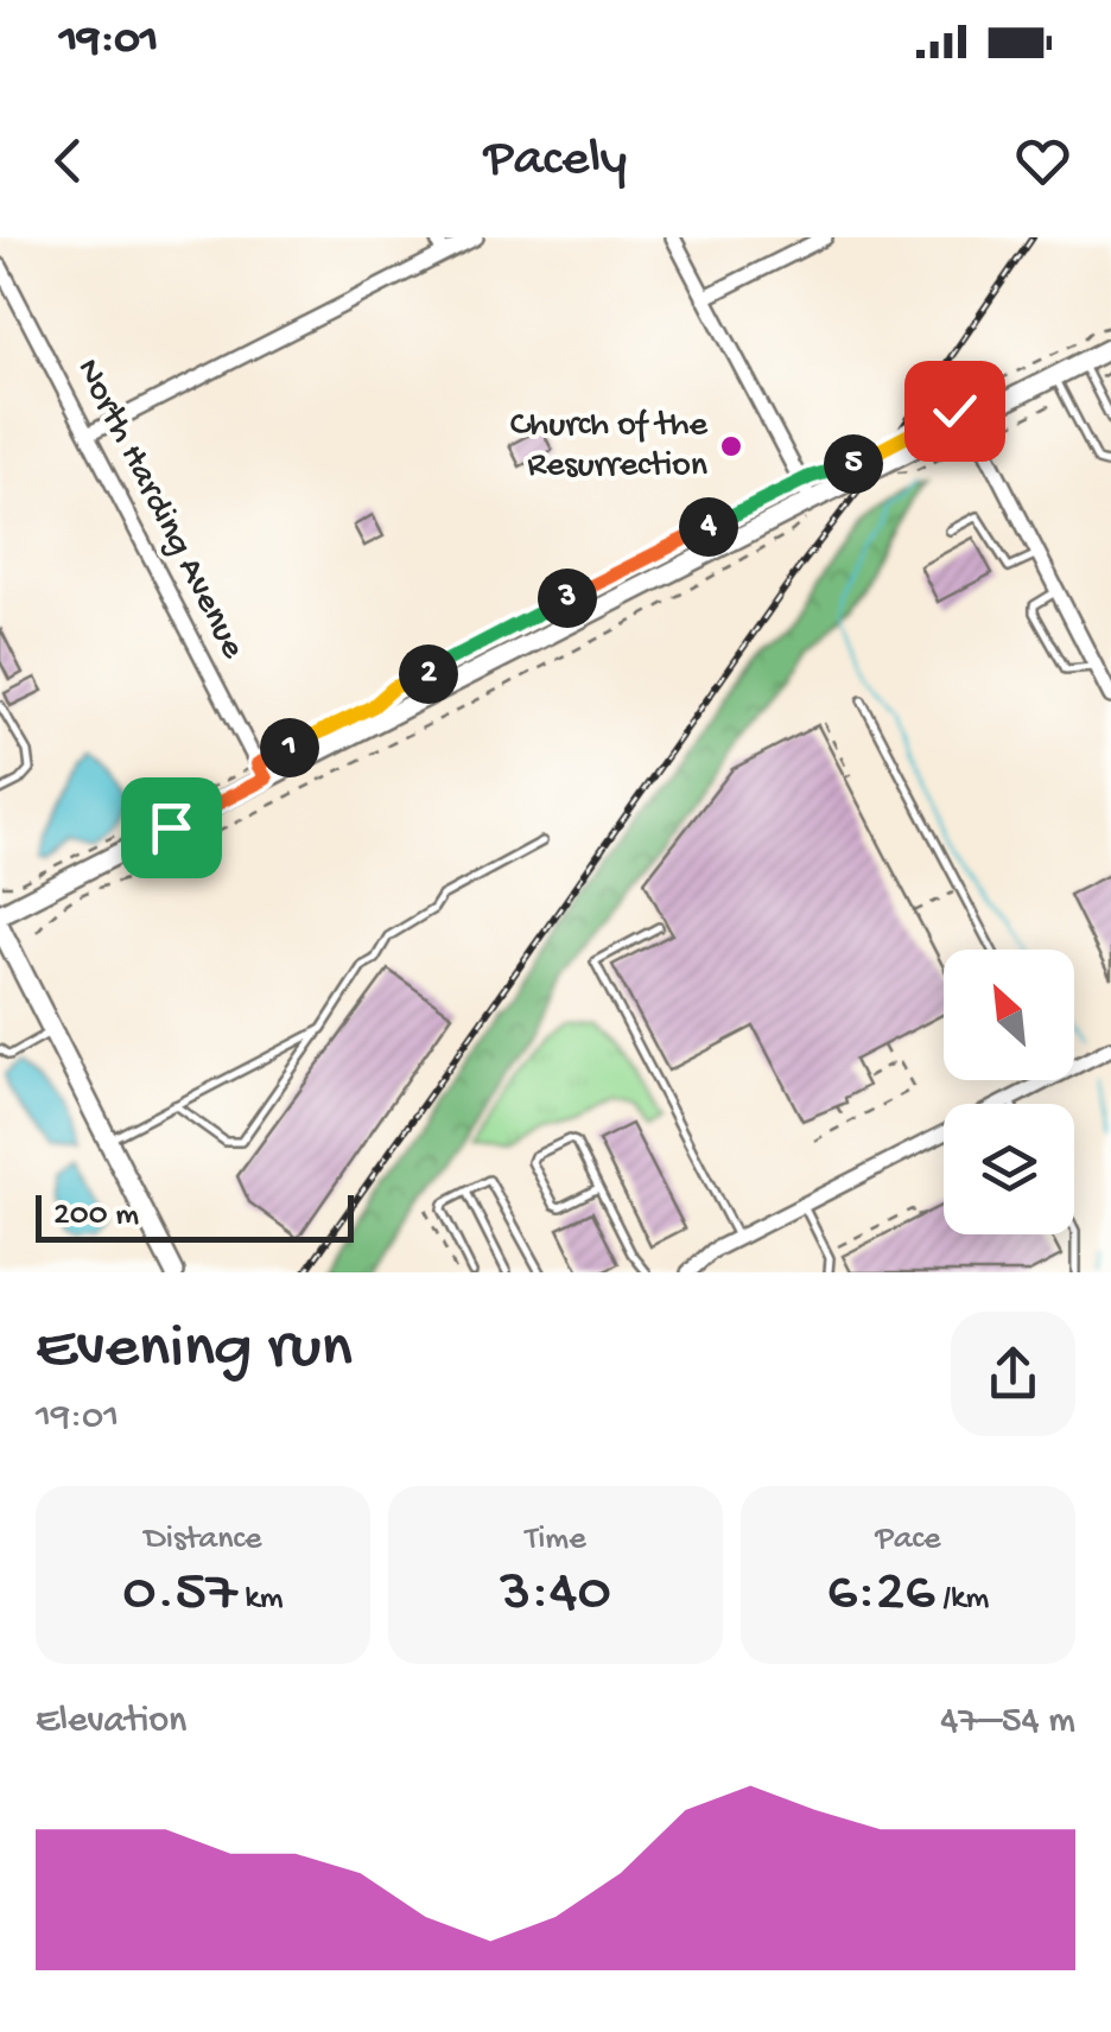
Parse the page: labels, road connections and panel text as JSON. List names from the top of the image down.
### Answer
{
  "streets": {
    "street": ["North Harding Avenue"]
  },
  "places": ["Church of the Resurrection"],
  "scale_bar": "200 m",
  "north": "top left",
  "page": {
    "status": "19:01",
    "header": "Pacely",
    "pins": [
      "5",
      "4",
      "3",
      "2",
      "1"
    ],
    "scale": "200 m",
    "heading": ["Evening run", "19:01"],
    "stats": [
      ["Distance", "0.57 km"],
      ["Time", "3:40"],
      ["Pace", "6:26 /km"]
    ],
    "chart": ["Elevation", "47–54 m"]
  }
}
